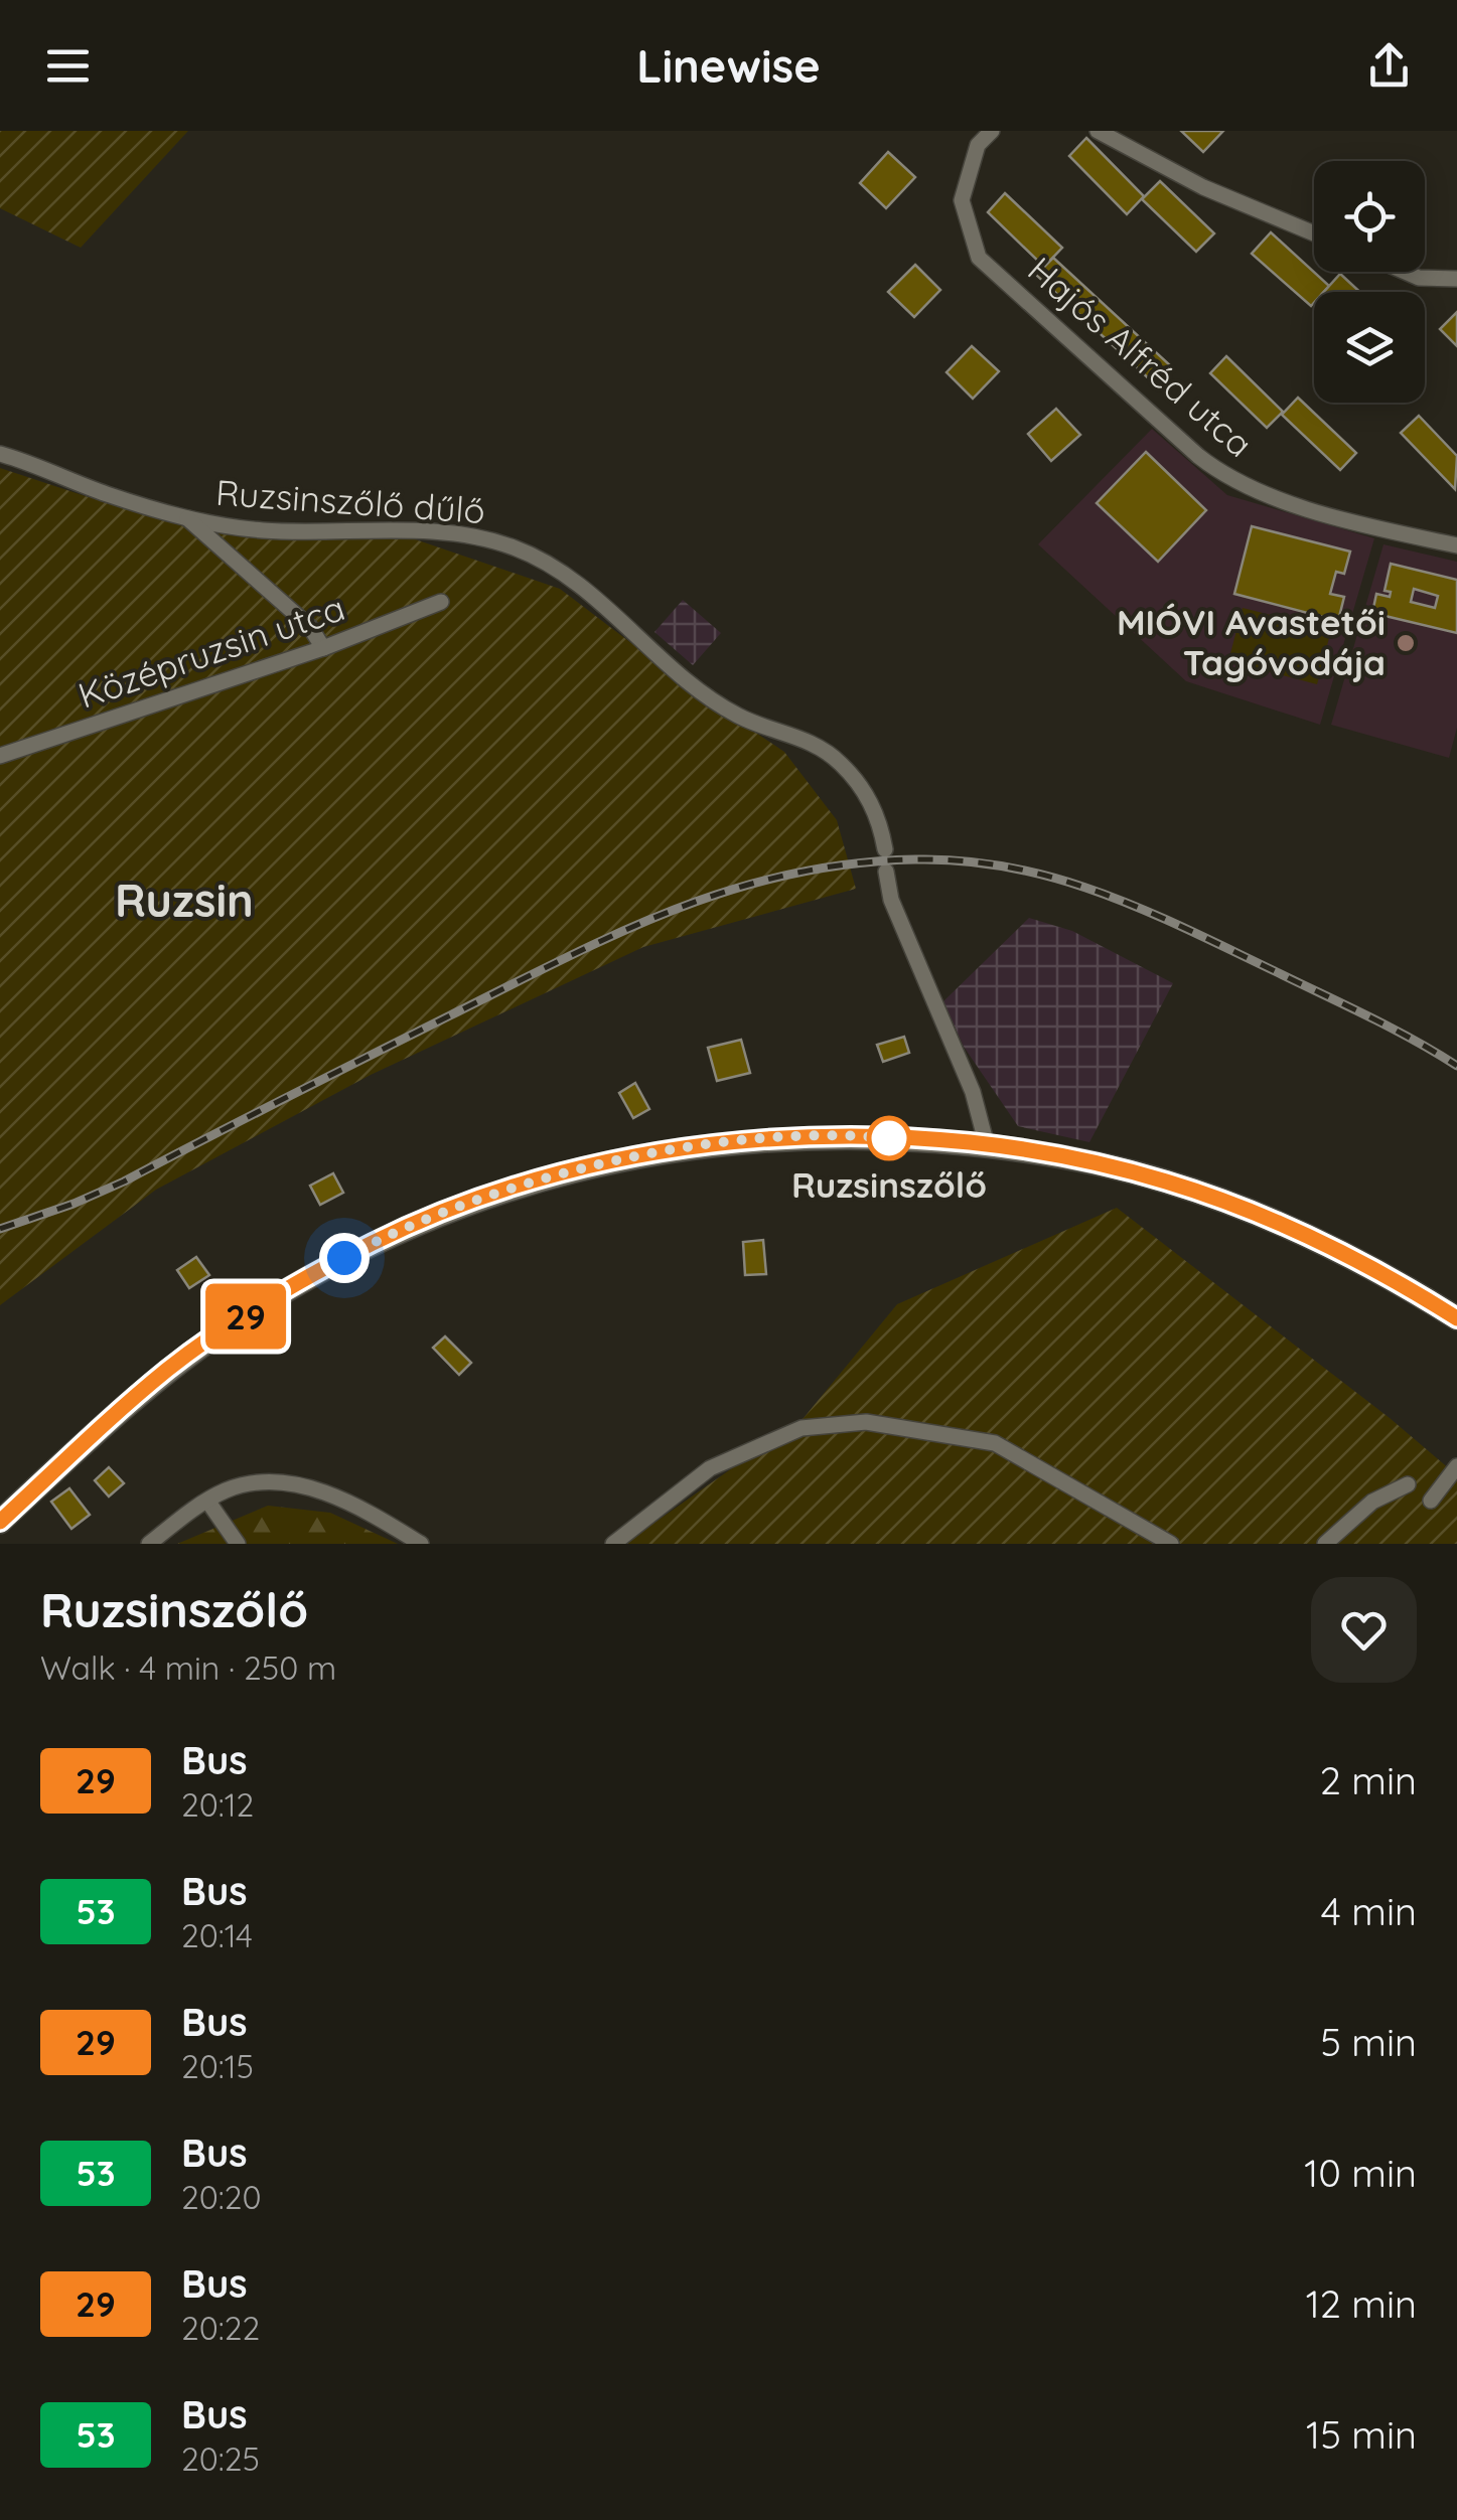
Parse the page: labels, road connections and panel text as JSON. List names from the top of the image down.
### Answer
{
  "streets": {
    "street": ["Hajós Alfréd utca", "Ruzsinszőlő dűlő", "Középruzsin utca"]
  },
  "districts": ["Ruzsin"],
  "places": ["MIÓVI Avastetői Tagóvodája", "Ruzsinszőlő"],
  "lines": ["bus line 29"],
  "page": {
    "header": "Linewise",
    "on_map": "29",
    "heading": ["Ruzsinszőlő", "Walk · 4 min · 250 m"],
    "list": [
      {
        "mark": "29",
        "name": "Bus",
        "note": "20:12",
        "value": "2 min"
      },
      {
        "mark": "53",
        "name": "Bus",
        "note": "20:14",
        "value": "4 min"
      },
      {
        "mark": "29",
        "name": "Bus",
        "note": "20:15",
        "value": "5 min"
      },
      {
        "mark": "53",
        "name": "Bus",
        "note": "20:20",
        "value": "10 min"
      },
      {
        "mark": "29",
        "name": "Bus",
        "note": "20:22",
        "value": "12 min"
      },
      {
        "mark": "53",
        "name": "Bus",
        "note": "20:25",
        "value": "15 min"
      }
    ]
  }
}
